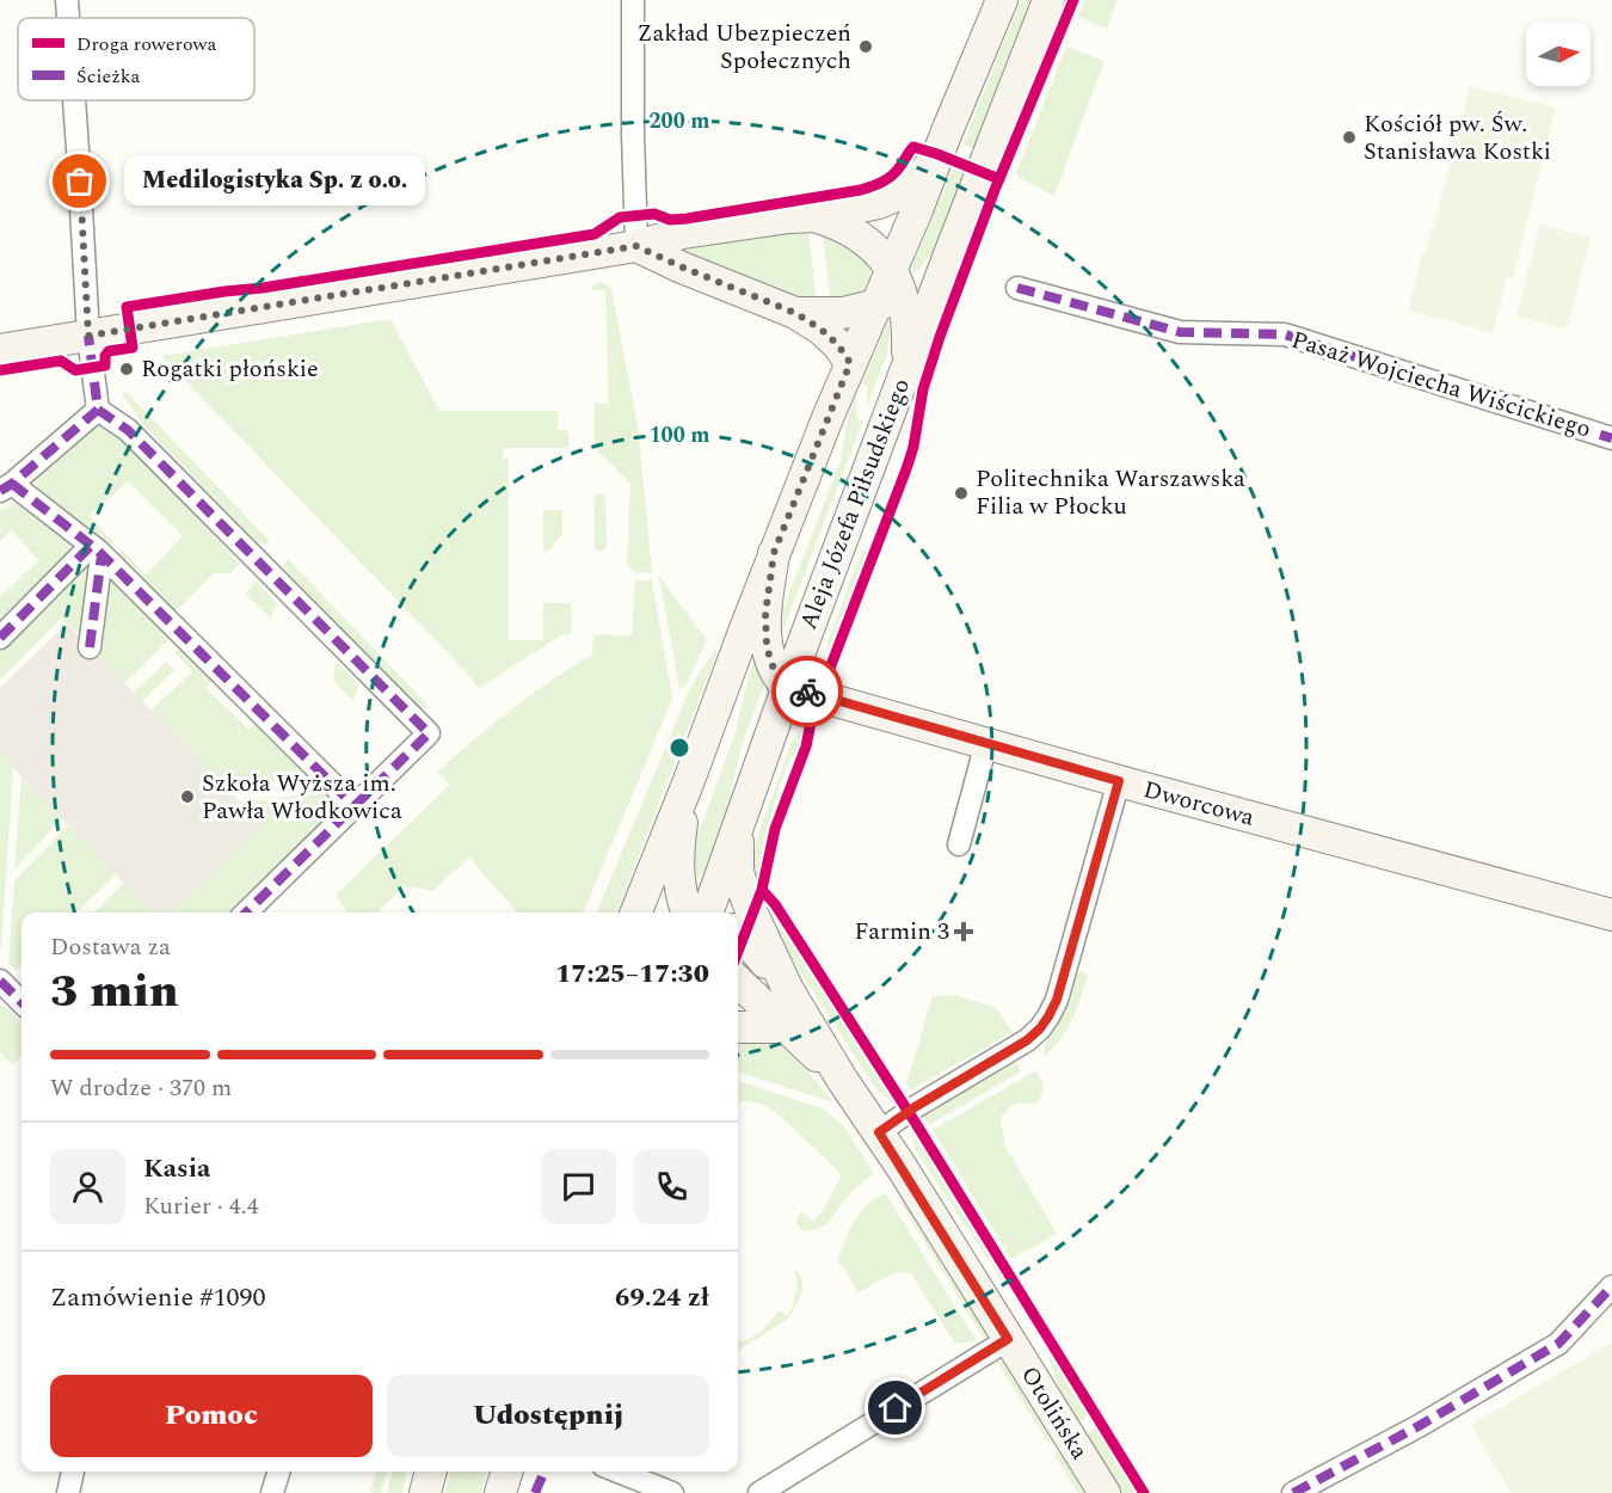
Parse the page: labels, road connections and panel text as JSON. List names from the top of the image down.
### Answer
{
  "streets": {
    "main road": ["Aleja Józefa Piłsudskiego", "Dworcowa", "Otolińska"],
    "street": ["Pasaż Wojciecha Wiścickiego"]
  },
  "crossings": [
    ["Aleja Józefa Piłsudskiego", "Dworcowa"],
    ["Aleja Józefa Piłsudskiego", "Otolińska"]
  ],
  "places": {
    "other": [
      "Zakład Ubezpieczeń Społecznych",
      "Kościół pw. Św. Stanisława Kostki",
      "Medilogistyka Sp. z o.o.",
      "Rogatki płońskie",
      "Politechnika Warszawska Filia w Płocku",
      "Szkoła Wyższa im. Pawła Włodkowica"
    ],
    "health": ["Farmin 3"]
  },
  "legend": ["Droga rowerowa", "Ścieżka"],
  "north": "right",
  "page": {
    "bubble": "Medilogistyka Sp. z o.o.",
    "heading": ["3 min", "Dostawa za", "17:25–17:30"],
    "panel": [
      "Kasia",
      "Kurier · 4.4",
      "Zamówienie #1090",
      "69.24 zł"
    ],
    "bar": "W drodze · 370 m",
    "buttons": ["Pomoc", "Udostępnij"]
  },
  "rings": ["200 m", "100 m"]
}
